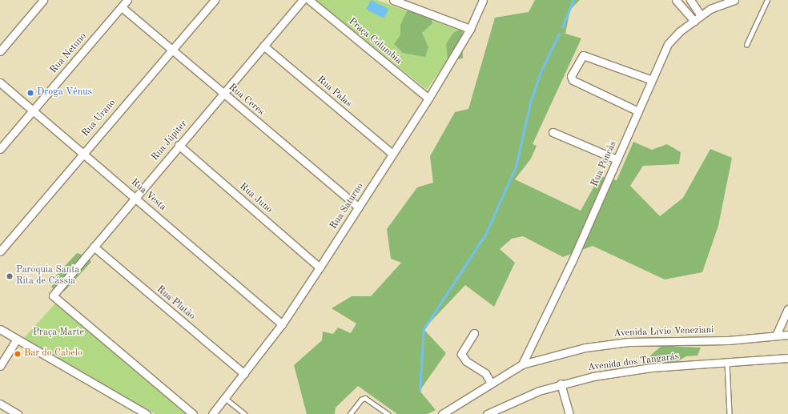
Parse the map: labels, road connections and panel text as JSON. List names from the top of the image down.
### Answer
{
  "streets": {
    "street": [
      "Praça Columbia",
      "Rua Netuno",
      "Rua Palas",
      "Rua Ceres",
      "Rua Urano",
      "Rua Júpiter",
      "Rua Poncãs",
      "Rua Vesta",
      "Rua Juno",
      "Rua Saturno",
      "Rua Plutão",
      "Avenida Lívio Veneziani",
      "Avenida dos Tangarás"
    ]
  },
  "crossings": [
    ["Praça Columbia", "Rua Saturno"],
    ["Rua Netuno", "Rua Ceres"],
    ["Rua Netuno", "Rua Vesta"],
    ["Rua Palas", "Rua Júpiter"],
    ["Rua Palas", "Rua Saturno"],
    ["Rua Ceres", "Rua Urano"],
    ["Rua Ceres", "Rua Júpiter"],
    ["Rua Ceres", "Rua Saturno"],
    ["Rua Urano", "Rua Vesta"],
    ["Rua Júpiter", "Rua Vesta"],
    ["Rua Júpiter", "Rua Juno"],
    ["Rua Júpiter", "Rua Plutão"],
    ["Rua Poncãs", "Avenida Lívio Veneziani"],
    ["Rua Vesta", "Rua Saturno"],
    ["Rua Juno", "Rua Saturno"],
    ["Rua Saturno", "Rua Plutão"]
  ],
  "parks": ["Praça Marte"],
  "places": ["Droga Vênus", "Paróquia Santa Rita de Cássia", "Bar do Cabelo"]
}
